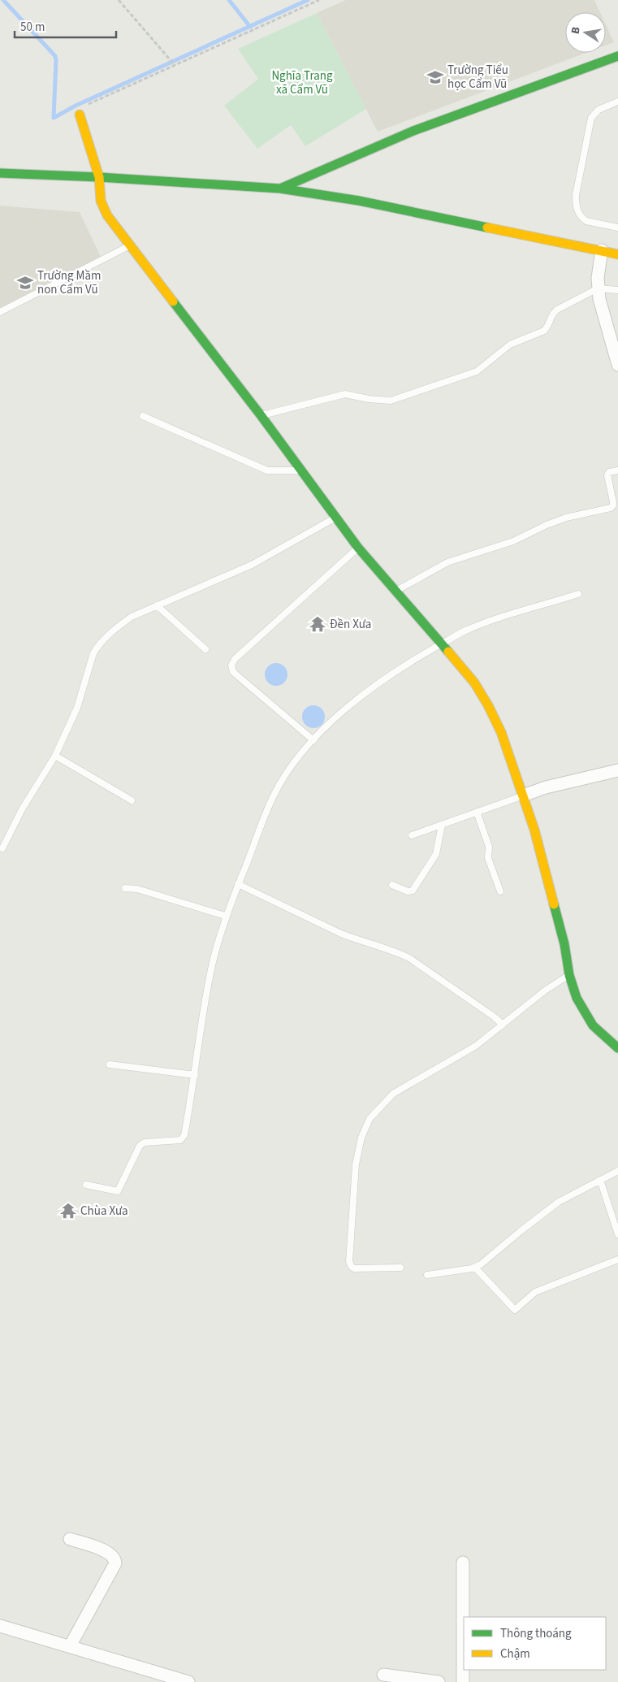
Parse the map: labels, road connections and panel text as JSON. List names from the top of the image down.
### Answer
{
  "parks": ["Nghĩa Trang xã Cẩm Vũ"],
  "places": {
    "school or university": ["Trường Tiểu học Cẩm Vũ", "Trường Mầm non Cẩm Vũ"],
    "temple": ["Đền Xưa", "Chùa Xưa"]
  },
  "legend": ["Thông thoáng", "Chậm"],
  "scale_bar": "50 m",
  "north": "left"
}
